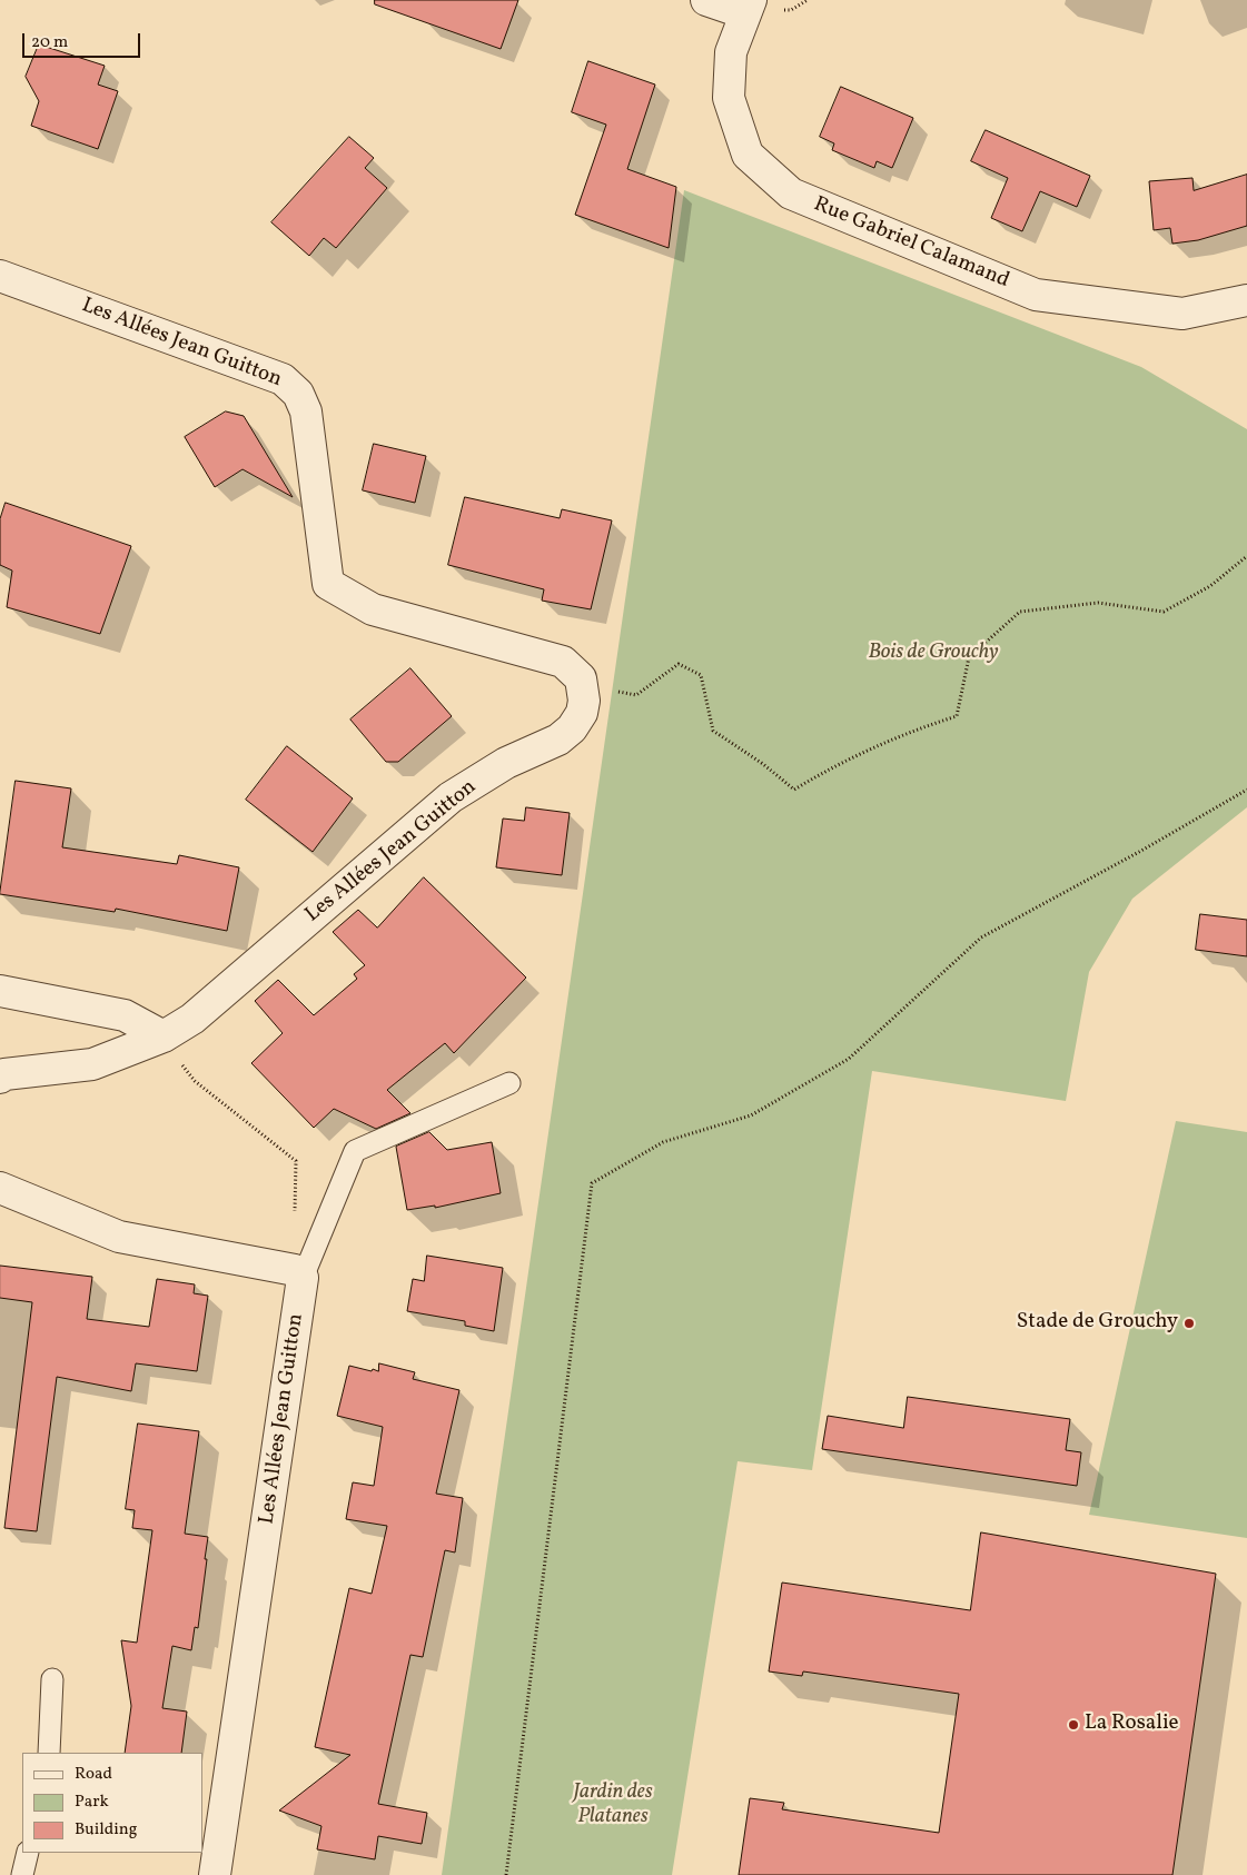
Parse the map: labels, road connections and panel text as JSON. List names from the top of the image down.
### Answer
{
  "streets": {
    "street": ["Rue Gabriel Calamand", "Les Allées Jean Guitton"]
  },
  "parks": ["Bois de Grouchy", "Jardin des Platanes"],
  "places": ["Stade de Grouchy", "La Rosalie"],
  "legend": ["Road", "Park", "Building"],
  "scale_bar": "20 m"
}
